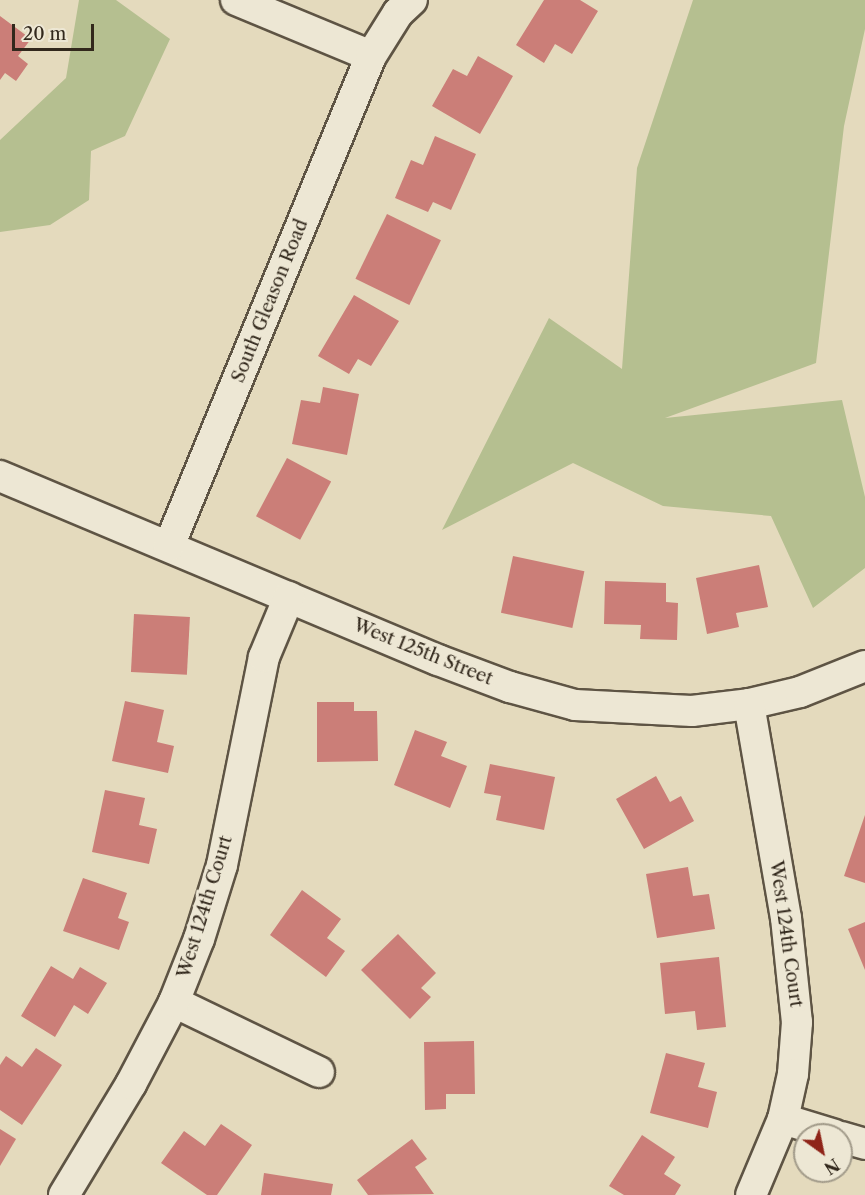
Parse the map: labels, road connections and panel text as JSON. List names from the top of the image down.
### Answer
{
  "streets": {
    "street": ["South Gleason Road", "West 125th Street", "West 124th Court"]
  },
  "crossings": [
    ["South Gleason Road", "West 125th Street"],
    ["West 125th Street", "West 124th Court"]
  ],
  "scale_bar": "20 m",
  "north": "bottom right"
}
